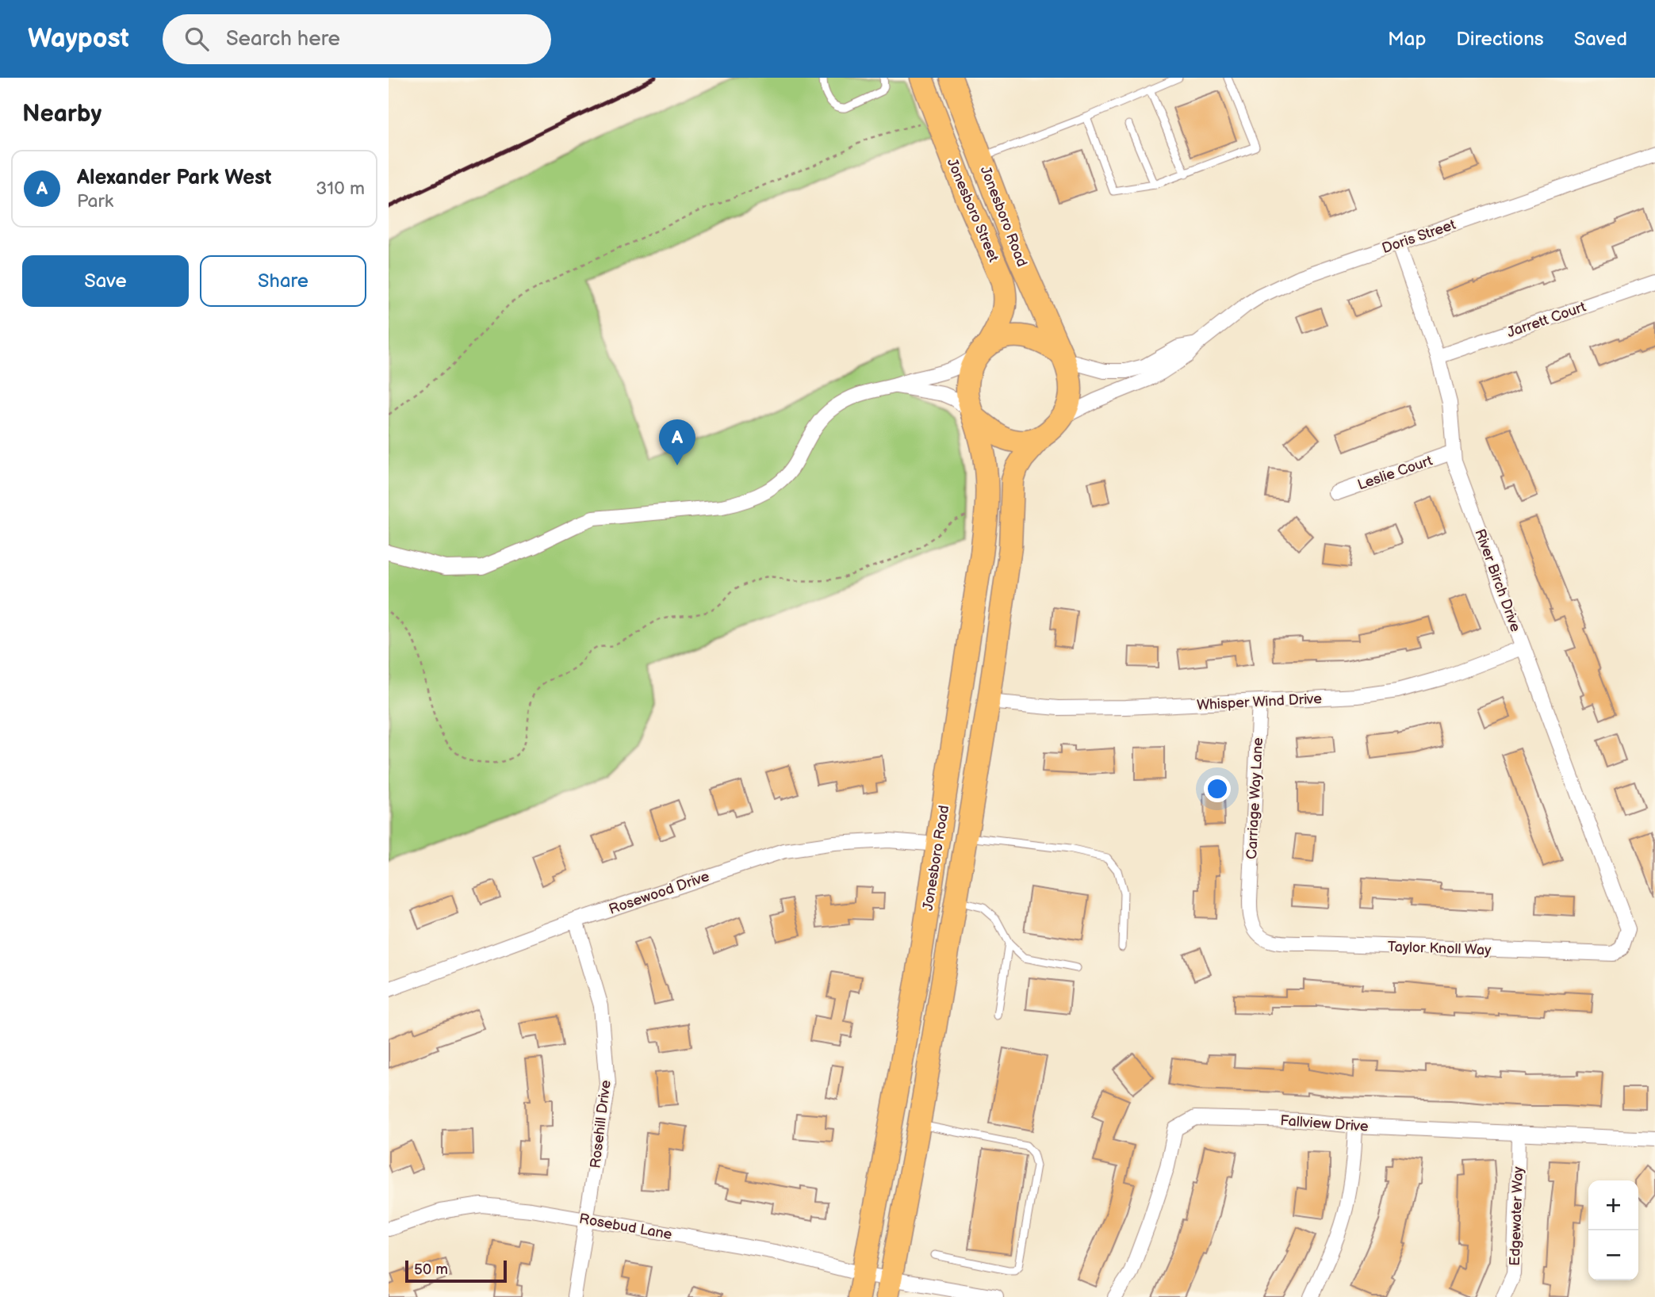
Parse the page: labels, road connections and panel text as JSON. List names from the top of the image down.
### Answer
{
  "streets": {
    "main road": ["Jonesboro Street", "Jonesboro Road"],
    "street": [
      "Doris Street",
      "Jarrett Court",
      "Leslie Court",
      "River Birch Drive",
      "Whisper Wind Drive",
      "Carriage Way Lane",
      "Rosewood Drive",
      "Taylor Knoll Way",
      "Fallview Drive",
      "Rosehill Drive",
      "Edgewater Way",
      "Rosebud Lane"
    ]
  },
  "crossings": [
    ["Jonesboro Street", "Jonesboro Road"],
    ["Jonesboro Street", "Doris Street"],
    ["Jonesboro Road", "Doris Street"],
    ["Jonesboro Road", "Whisper Wind Drive"],
    ["Jonesboro Road", "Rosewood Drive"],
    ["Jonesboro Road", "Rosebud Lane"],
    ["Doris Street", "River Birch Drive"],
    ["Jarrett Court", "River Birch Drive"],
    ["Leslie Court", "River Birch Drive"],
    ["River Birch Drive", "Whisper Wind Drive"],
    ["River Birch Drive", "Taylor Knoll Way"],
    ["Whisper Wind Drive", "Carriage Way Lane"],
    ["Carriage Way Lane", "Taylor Knoll Way"],
    ["Rosewood Drive", "Rosehill Drive"],
    ["Fallview Drive", "Edgewater Way"],
    ["Rosehill Drive", "Rosebud Lane"]
  ],
  "scale_bar": "50 m",
  "page": {
    "header": "Waypost",
    "search": "Search here",
    "nav": ["Map", "Directions", "Saved"],
    "heading": "Nearby",
    "list": [
      {
        "mark": "A",
        "name": "Alexander Park West",
        "note": "Park",
        "value": "310 m"
      }
    ],
    "buttons": ["Save", "Share"],
    "pins": "A",
    "map_buttons": ["+", "−"],
    "scale": "50 m"
  }
}
